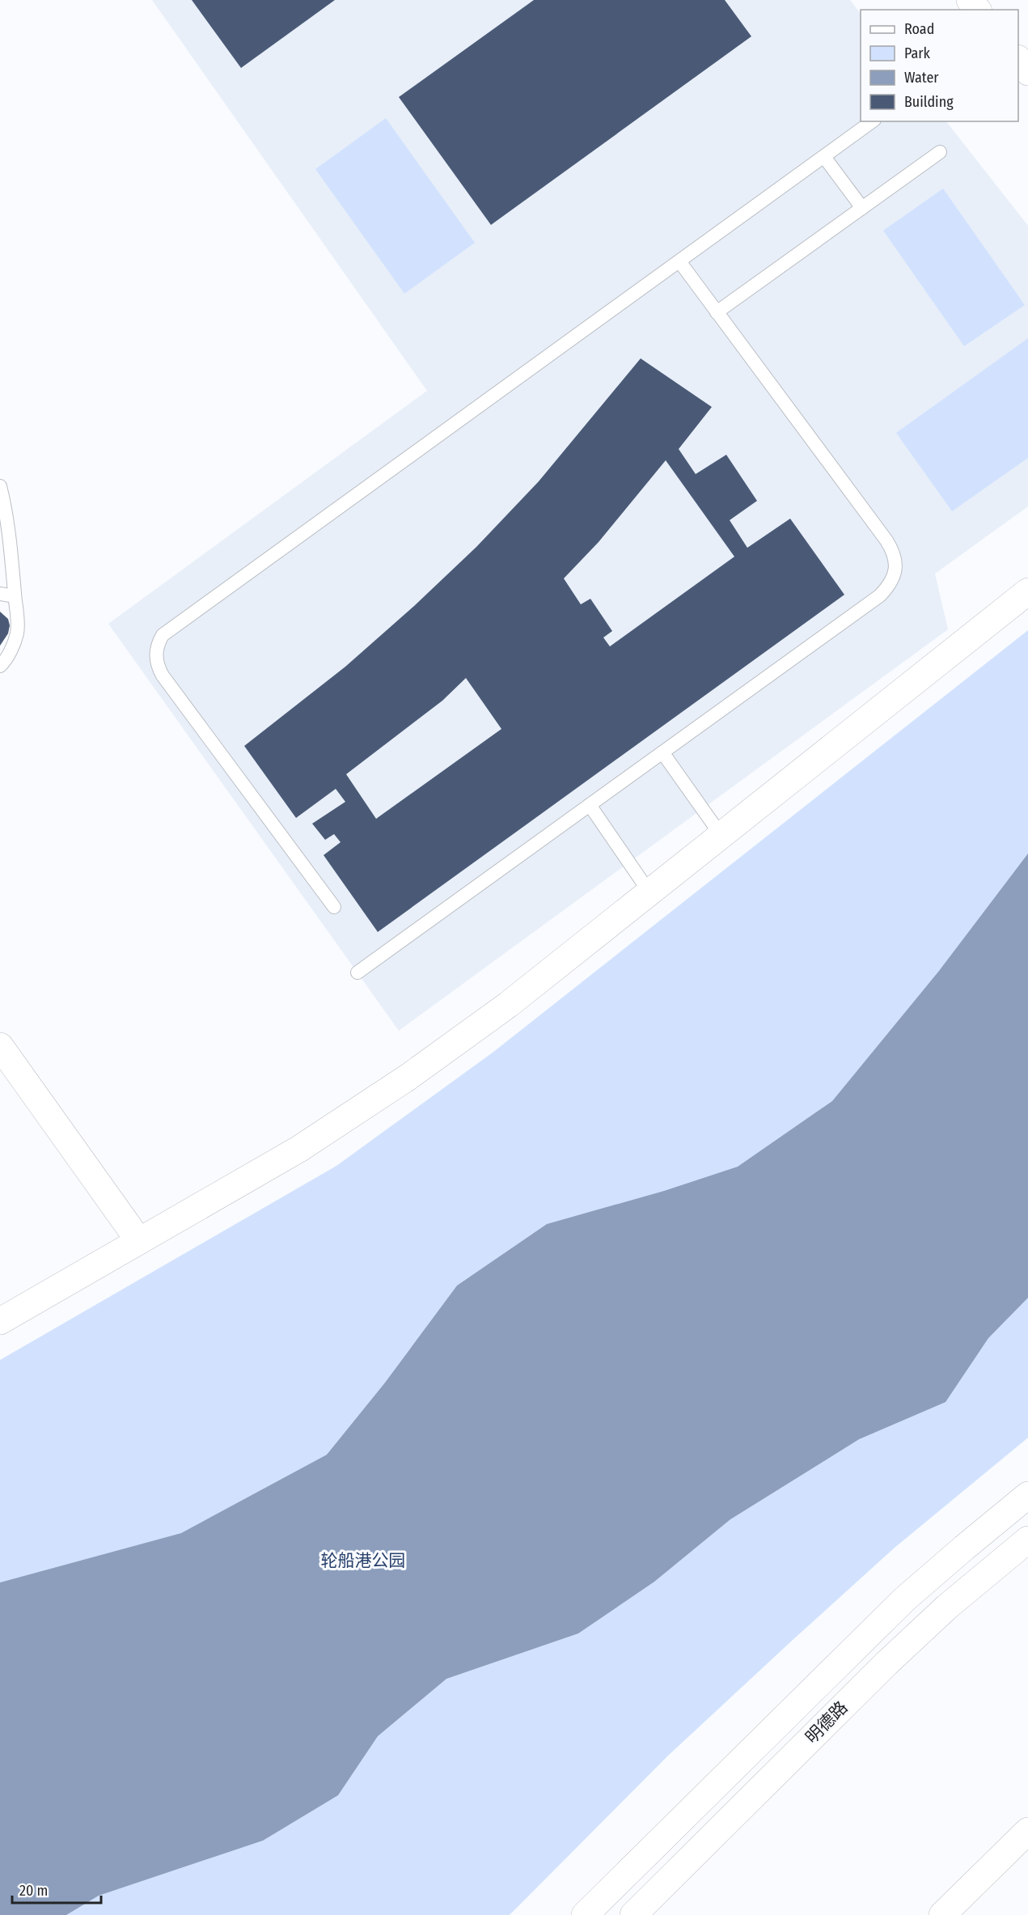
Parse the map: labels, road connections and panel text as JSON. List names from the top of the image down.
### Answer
{
  "streets": {
    "street": ["明德路"]
  },
  "parks": ["轮船港公园"],
  "legend": [
    "Road",
    "Park",
    "Water",
    "Building"
  ],
  "scale_bar": "20 m"
}
